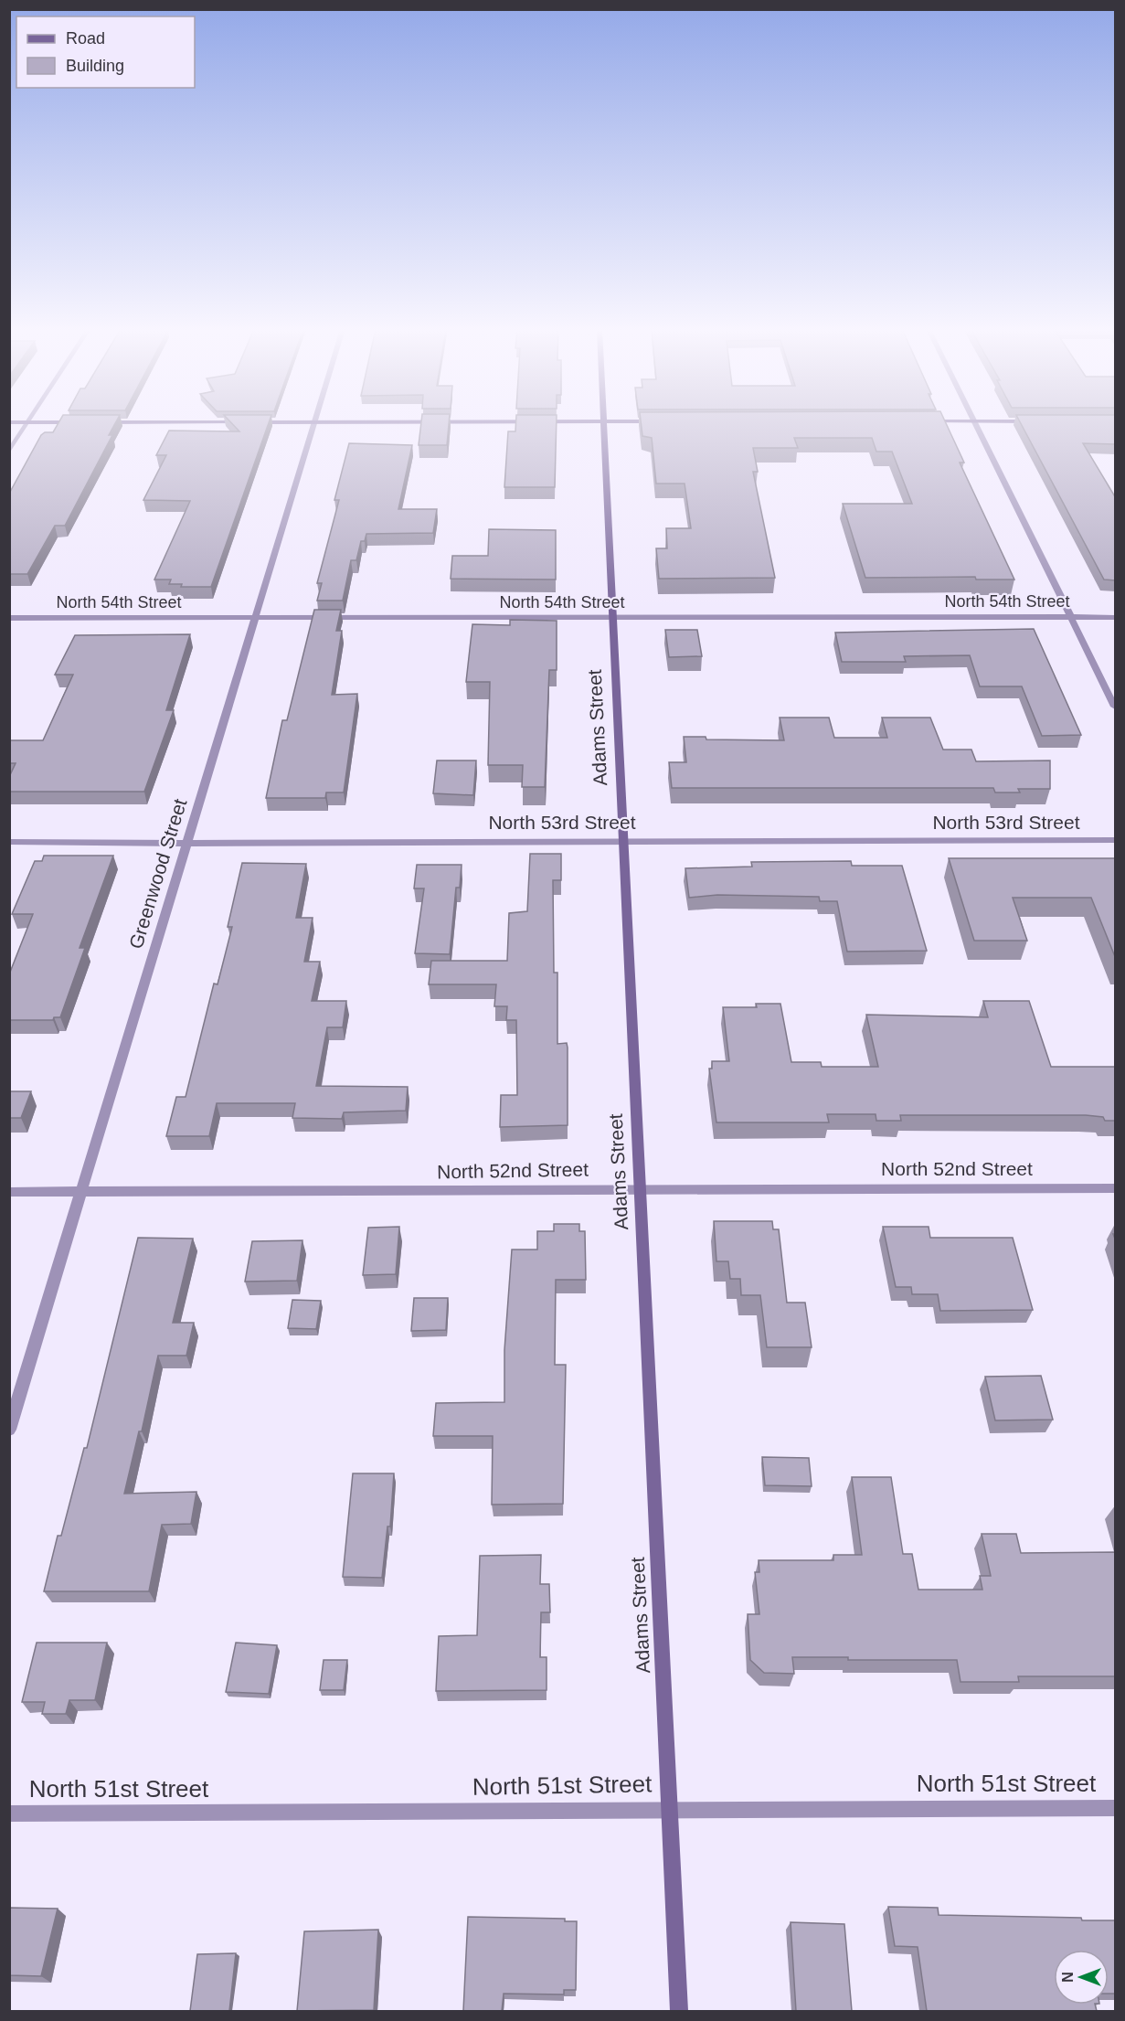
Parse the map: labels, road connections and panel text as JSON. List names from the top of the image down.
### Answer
{
  "streets": {
    "main road": ["Adams Street"],
    "street": [
      "North 54th Street",
      "North 53rd Street",
      "Greenwood Street",
      "North 52nd Street",
      "North 51st Street"
    ]
  },
  "crossings": [
    ["North 54th Street", "Adams Street"],
    ["North 54th Street", "Greenwood Street"],
    ["Adams Street", "North 53rd Street"],
    ["Adams Street", "North 52nd Street"],
    ["Adams Street", "North 51st Street"],
    ["North 53rd Street", "Greenwood Street"],
    ["Greenwood Street", "North 52nd Street"]
  ],
  "legend": ["Road", "Building"],
  "north": "left"
}
